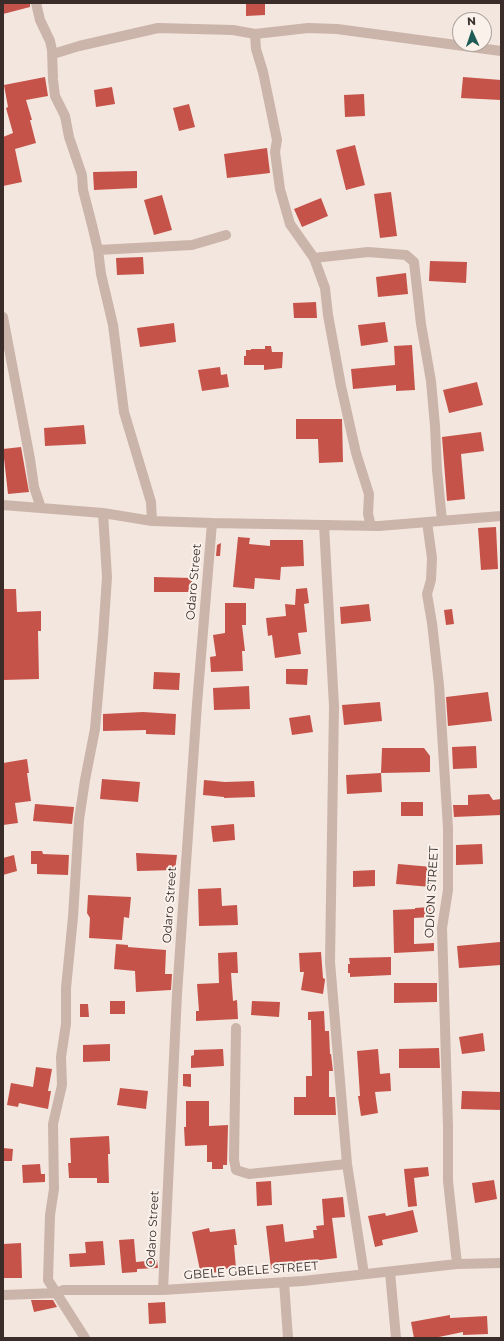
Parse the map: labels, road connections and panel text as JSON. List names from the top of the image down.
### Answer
{
  "streets": {
    "street": ["Odaro Street", "ODION STREET", "GBELE GBELE STREET"]
  },
  "crossings": [
    ["Odaro Street", "GBELE GBELE STREET"],
    ["ODION STREET", "GBELE GBELE STREET"]
  ],
  "north": "top"
}
